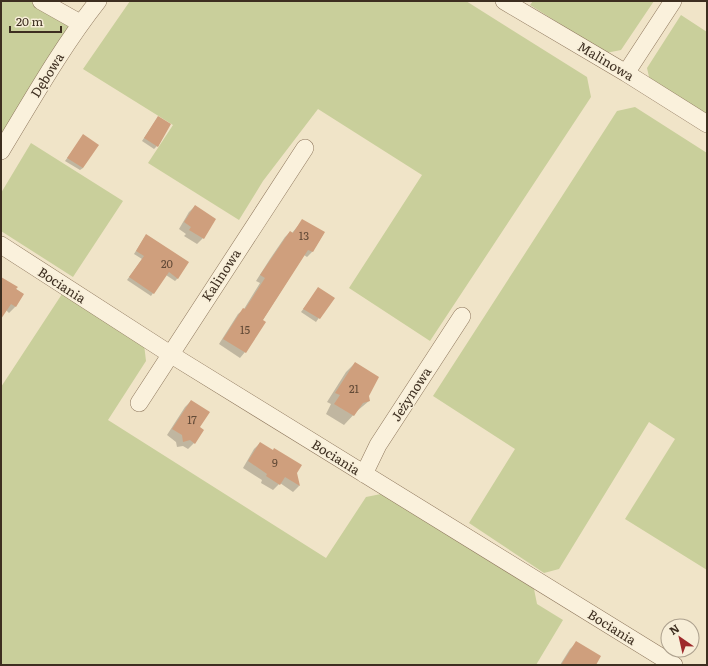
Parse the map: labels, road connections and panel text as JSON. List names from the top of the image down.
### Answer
{
  "streets": {
    "street": [
      "Malinowa",
      "Dębowa",
      "Kalinowa",
      "Bociania",
      "Jeżynowa"
    ]
  },
  "crossings": [
    ["Kalinowa", "Bociania"],
    ["Bociania", "Jeżynowa"]
  ],
  "house_numbers": [
    "13",
    "20",
    "15",
    "21",
    "17",
    "9"
  ],
  "scale_bar": "20 m",
  "north": "top left"
}
